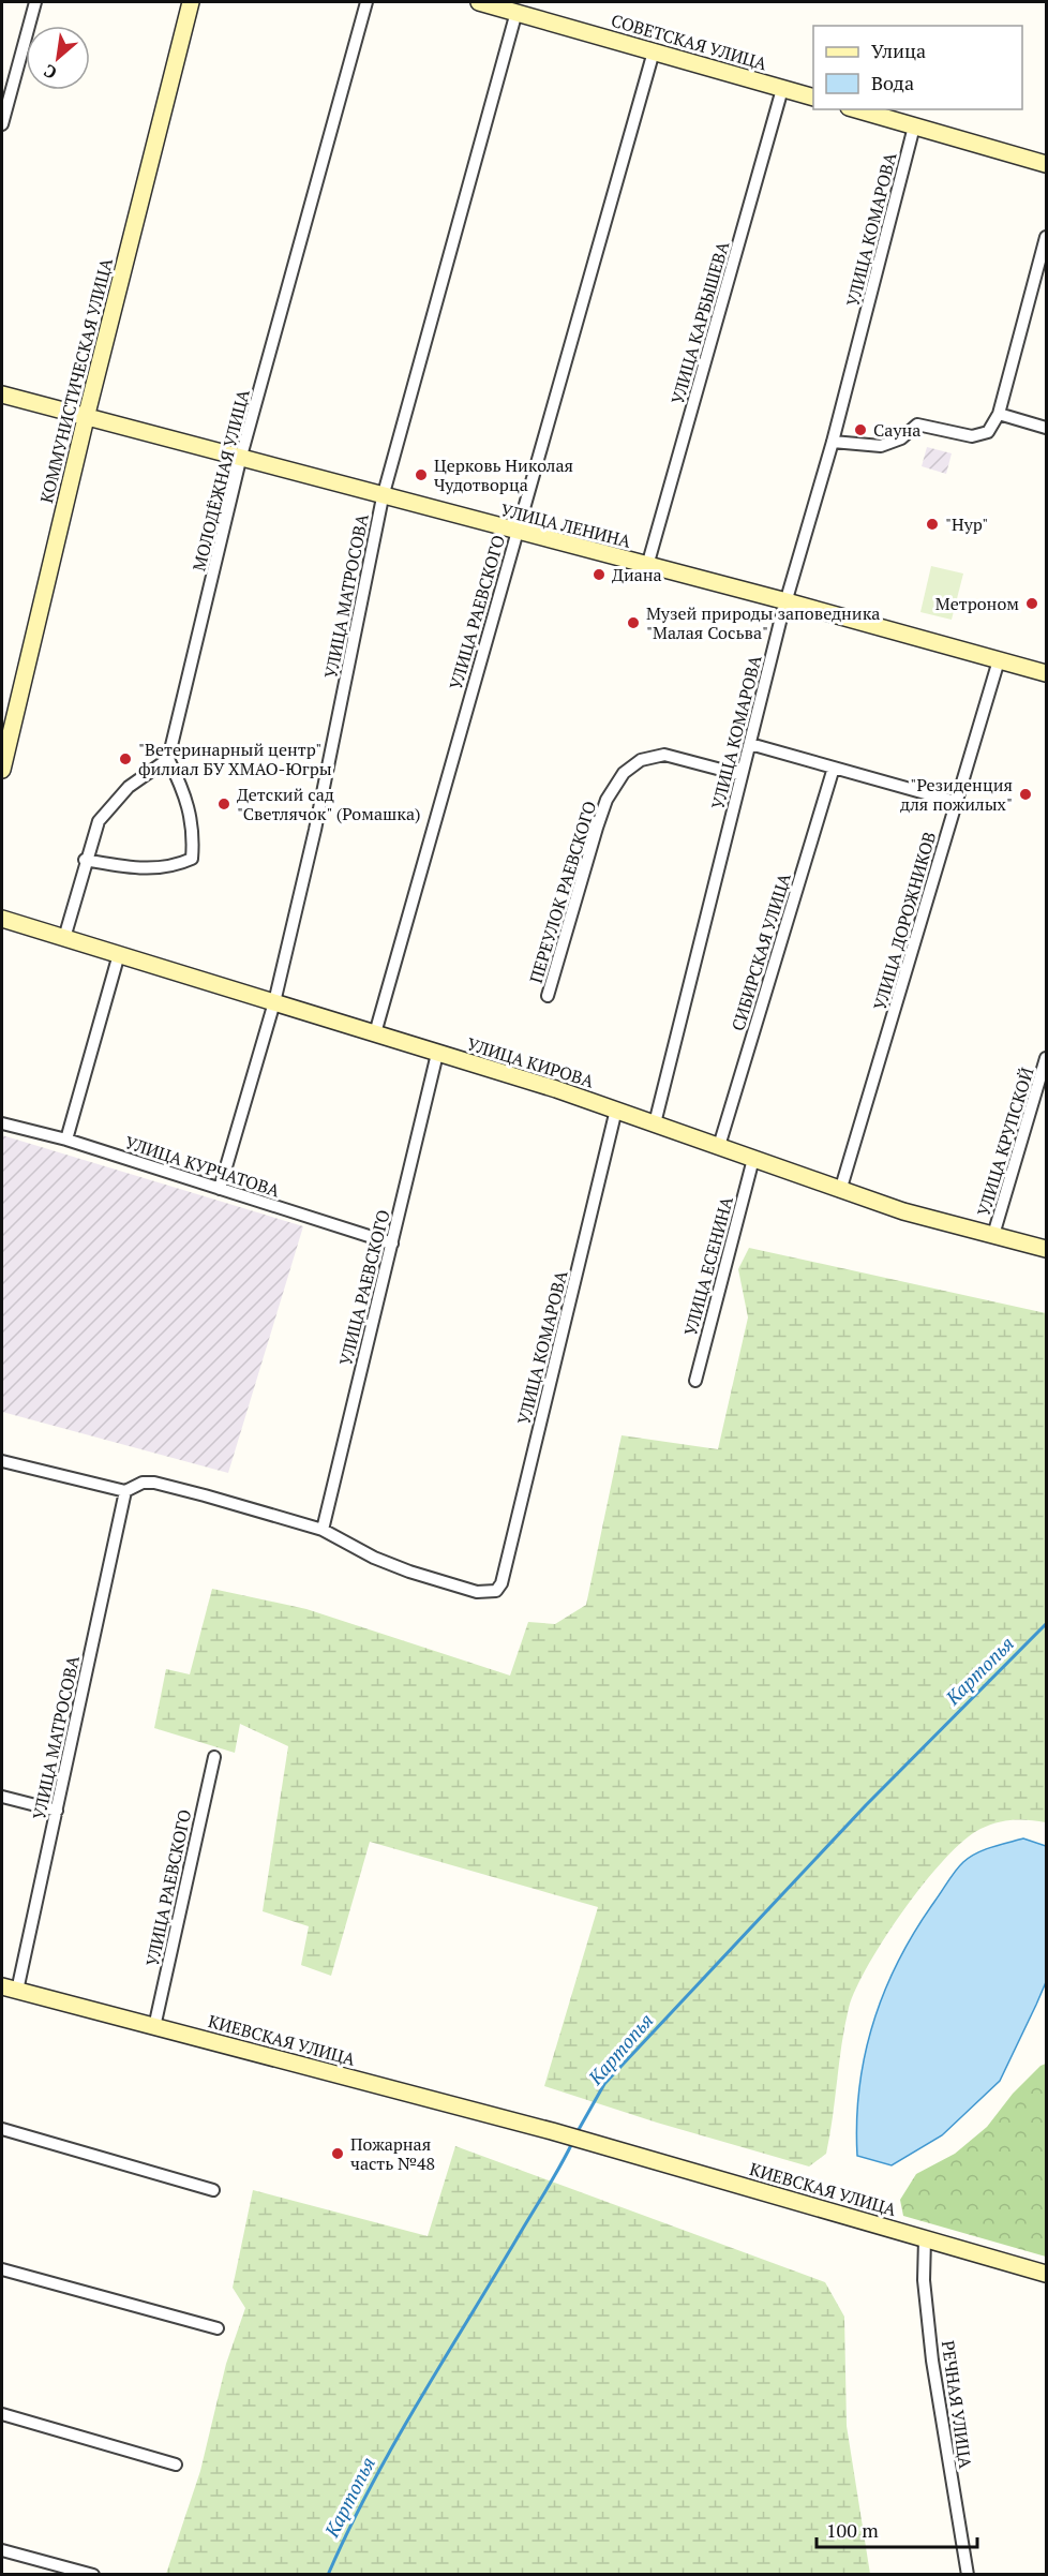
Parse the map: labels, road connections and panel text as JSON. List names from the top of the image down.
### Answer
{
  "streets": {
    "street": [
      "СОВЕТСКАЯ УЛИЦА",
      "УЛИЦА КОМАРОВА",
      "УЛИЦА КАРБЫШЕВА",
      "КОММУНИСТИЧЕСКАЯ УЛИЦА",
      "МОЛОДЁЖНАЯ УЛИЦА",
      "УЛИЦА ЛЕНИНА",
      "УЛИЦА МАТРОСОВА",
      "УЛИЦА РАЕВСКОГО",
      "ПЕРЕУЛОК РАЕВСКОГО",
      "УЛИЦА ДОРОЖНИКОВ",
      "СИБИРСКАЯ УЛИЦА",
      "УЛИЦА КИРОВА",
      "УЛИЦА КРУПСКОЙ",
      "УЛИЦА КУРЧАТОВА",
      "УЛИЦА ЕСЕНИНА",
      "КИЕВСКАЯ УЛИЦА",
      "РЕЧНАЯ УЛИЦА"
    ]
  },
  "crossings": [
    ["СОВЕТСКАЯ УЛИЦА", "УЛИЦА КАРБЫШЕВА"],
    ["СОВЕТСКАЯ УЛИЦА", "УЛИЦА МАТРОСОВА"],
    ["СОВЕТСКАЯ УЛИЦА", "УЛИЦА РАЕВСКОГО"],
    ["УЛИЦА КОМАРОВА", "УЛИЦА ЛЕНИНА"],
    ["УЛИЦА КОМАРОВА", "УЛИЦА РАЕВСКОГО"],
    ["УЛИЦА КОМАРОВА", "ПЕРЕУЛОК РАЕВСКОГО"],
    ["УЛИЦА КОМАРОВА", "УЛИЦА КИРОВА"],
    ["УЛИЦА КАРБЫШЕВА", "УЛИЦА ЛЕНИНА"],
    ["КОММУНИСТИЧЕСКАЯ УЛИЦА", "УЛИЦА ЛЕНИНА"],
    ["МОЛОДЁЖНАЯ УЛИЦА", "УЛИЦА ЛЕНИНА"],
    ["УЛИЦА ЛЕНИНА", "УЛИЦА МАТРОСОВА"],
    ["УЛИЦА ЛЕНИНА", "УЛИЦА РАЕВСКОГО"],
    ["УЛИЦА ЛЕНИНА", "УЛИЦА ДОРОЖНИКОВ"],
    ["УЛИЦА МАТРОСОВА", "УЛИЦА КИРОВА"],
    ["УЛИЦА МАТРОСОВА", "УЛИЦА КУРЧАТОВА"],
    ["УЛИЦА МАТРОСОВА", "КИЕВСКАЯ УЛИЦА"],
    ["УЛИЦА РАЕВСКОГО", "УЛИЦА КИРОВА"],
    ["УЛИЦА РАЕВСКОГО", "УЛИЦА КУРЧАТОВА"],
    ["УЛИЦА РАЕВСКОГО", "КИЕВСКАЯ УЛИЦА"],
    ["УЛИЦА ДОРОЖНИКОВ", "УЛИЦА КИРОВА"],
    ["СИБИРСКАЯ УЛИЦА", "УЛИЦА КИРОВА"],
    ["УЛИЦА КИРОВА", "УЛИЦА КРУПСКОЙ"],
    ["УЛИЦА КИРОВА", "УЛИЦА ЕСЕНИНА"],
    ["КИЕВСКАЯ УЛИЦА", "РЕЧНАЯ УЛИЦА"]
  ],
  "water": ["Картопья"],
  "places": [
    "Сауна",
    "Церковь Николая Чудотворца",
    "\"Нур\"",
    "Диана",
    "Метроном",
    "Музей природы заповедника \"Малая Сосьва\"",
    "\"Ветеринарный центр\" филиал БУ ХМАО-Югры",
    "\"Резиденция для пожилых\"",
    "Детский сад \"Светлячок\" (Ромашка)",
    "Пожарная часть №48"
  ],
  "legend": ["Улица", "Вода"],
  "scale_bar": "100 m",
  "north": "bottom left"
}
